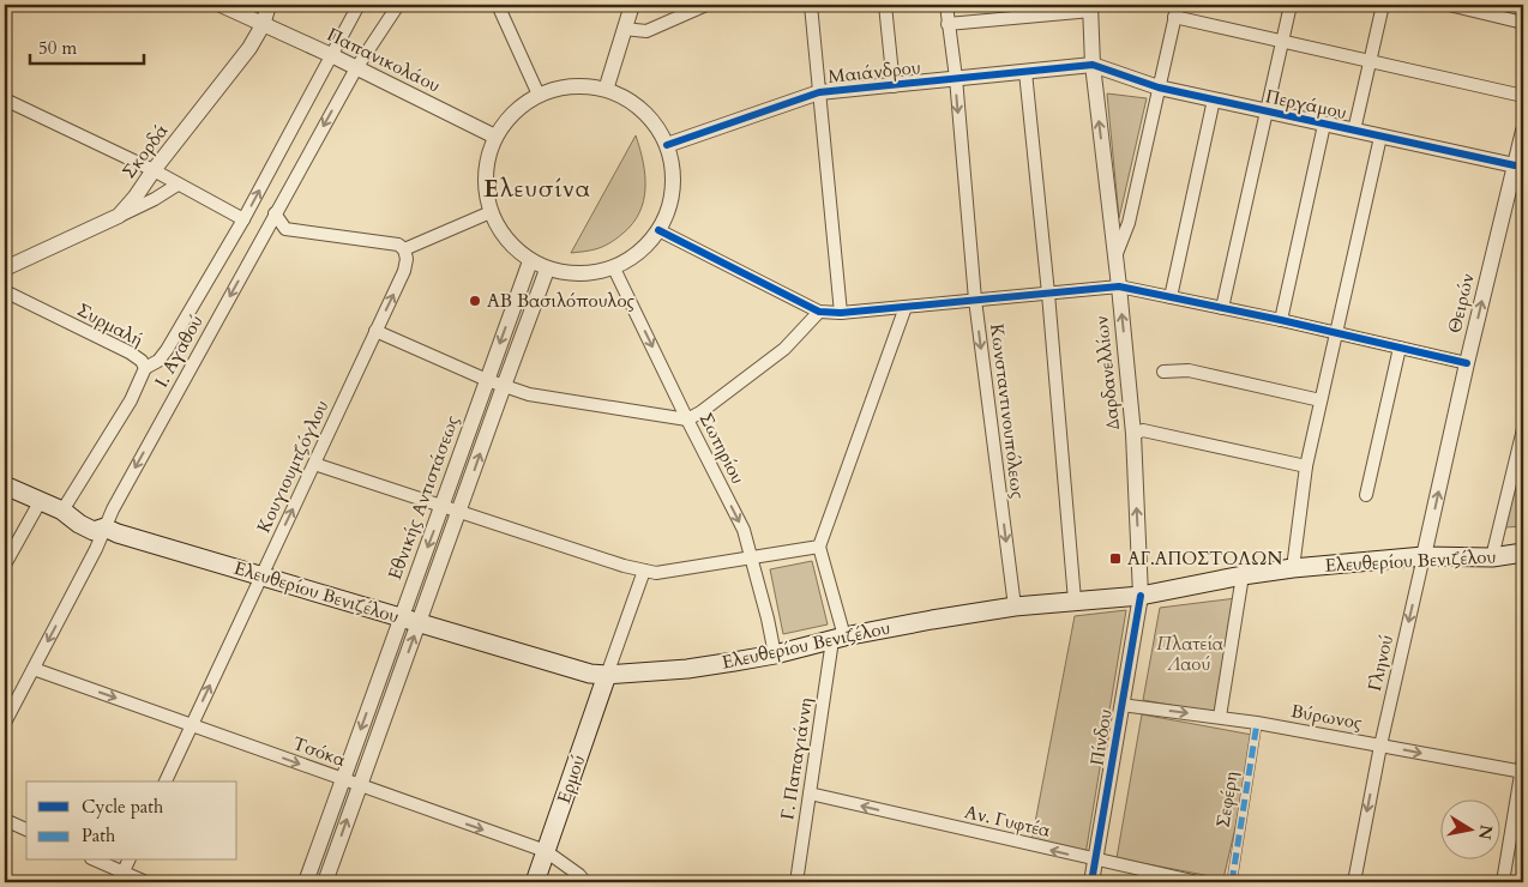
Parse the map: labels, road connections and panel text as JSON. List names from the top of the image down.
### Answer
{
  "streets": {
    "main road": ["Ελευθερίου Βενιζέλου", "Ερμού"],
    "street": [
      "Παπανικολάου",
      "Μαιάνδρου",
      "Περγάμου",
      "Σκορδά",
      "Θειρών",
      "Συρμαλή",
      "Ι. Αγαθού",
      "Δαρδανελλίων",
      "Κωνσταντινουπόλεως",
      "Σωτηρίου",
      "Κουγιουμτζόγλου",
      "Εθνικής Αντιστάσεως",
      "Γληνού",
      "Βύρωνος",
      "Πίνδου",
      "Τσόκα",
      "Γ. Παπαγιάννη",
      "Σεφέρη",
      "Αν. Γυφτέα"
    ]
  },
  "crossings": [
    ["Παπανικολάου", "Μαιάνδρου"],
    ["Παπανικολάου", "Σκορδά"],
    ["Παπανικολάου", "Ι. Αγαθού"],
    ["Παπανικολάου", "Σωτηρίου"],
    ["Παπανικολάου", "Εθνικής Αντιστάσεως"],
    ["Μαιάνδρου", "Περγάμου"],
    ["Μαιάνδρου", "Δαρδανελλίων"],
    ["Μαιάνδρου", "Κωνσταντινουπόλεως"],
    ["Μαιάνδρου", "Σωτηρίου"],
    ["Μαιάνδρου", "Εθνικής Αντιστάσεως"],
    ["Περγάμου", "Θειρών"],
    ["Περγάμου", "Δαρδανελλίων"],
    ["Θειρών", "Ελευθερίου Βενιζέλου"],
    ["Θειρών", "Γληνού"],
    ["Συρμαλή", "Ελευθερίου Βενιζέλου"],
    ["Ι. Αγαθού", "Ελευθερίου Βενιζέλου"],
    ["Ι. Αγαθού", "Τσόκα"],
    ["Δαρδανελλίων", "Ελευθερίου Βενιζέλου"],
    ["Δαρδανελλίων", "Πίνδου"],
    ["Κωνσταντινουπόλεως", "Ελευθερίου Βενιζέλου"],
    ["Σωτηρίου", "Εθνικής Αντιστάσεως"],
    ["Σωτηρίου", "Ελευθερίου Βενιζέλου"],
    ["Κουγιουμτζόγλου", "Ελευθερίου Βενιζέλου"],
    ["Κουγιουμτζόγλου", "Τσόκα"],
    ["Εθνικής Αντιστάσεως", "Ελευθερίου Βενιζέλου"],
    ["Εθνικής Αντιστάσεως", "Τσόκα"],
    ["Ελευθερίου Βενιζέλου", "Γληνού"],
    ["Ελευθερίου Βενιζέλου", "Πίνδου"],
    ["Ελευθερίου Βενιζέλου", "Γ. Παπαγιάννη"],
    ["Ελευθερίου Βενιζέλου", "Ερμού"],
    ["Γληνού", "Βύρωνος"],
    ["Βύρωνος", "Πίνδου"],
    ["Βύρωνος", "Σεφέρη"],
    ["Πίνδου", "Αν. Γυφτέα"],
    ["Τσόκα", "Ερμού"],
    ["Γ. Παπαγιάννη", "Αν. Γυφτέα"]
  ],
  "one_way": [
    "Σωτηρίου",
    "Κουγιουμτζόγλου",
    "Γληνού",
    "Βύρωνος",
    "Τσόκα",
    "Αν. Γυφτέα"
  ],
  "districts": ["Ελευσίνα"],
  "parks": ["Πλατεία Λαού"],
  "places": {
    "other": ["ΑΒ Βασιλόπουλος"],
    "transit": ["ΑΓ.ΑΠΟΣΤΟΛΩΝ"]
  },
  "legend": ["Cycle path", "Path"],
  "scale_bar": "50 m",
  "north": "right"
}
